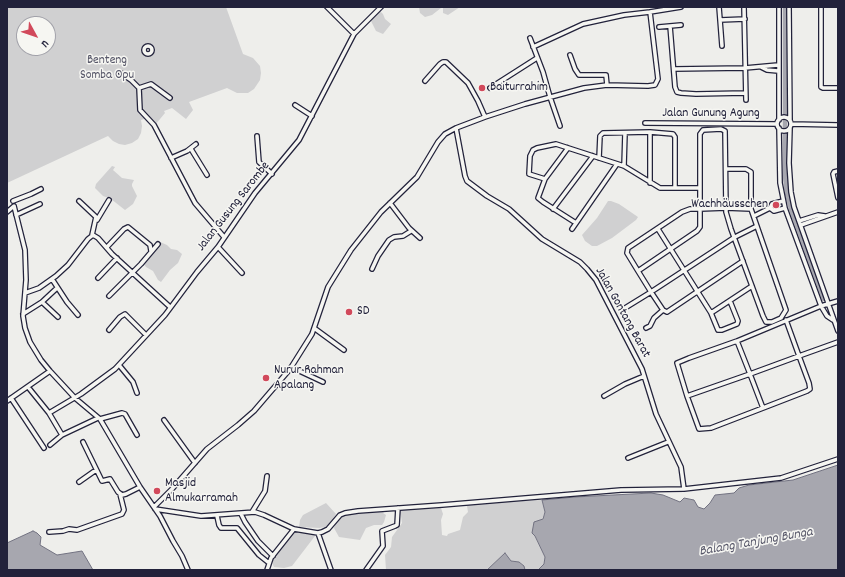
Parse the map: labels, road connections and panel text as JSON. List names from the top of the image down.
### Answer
{
  "streets": {
    "street": ["Jalan Gunung Agung", "Jalan Gusung Sarombe", "Jalan Gontang Barat"]
  },
  "water": ["Balang Tanjung Bunga"],
  "parks": ["Benteng Somba Opu"],
  "places": [
    "Baiturrahim",
    "Wachhäusschen",
    "SD",
    "Nurur Rahman Apalang",
    "Masjid Almukarramah"
  ],
  "north": "bottom right"
}
